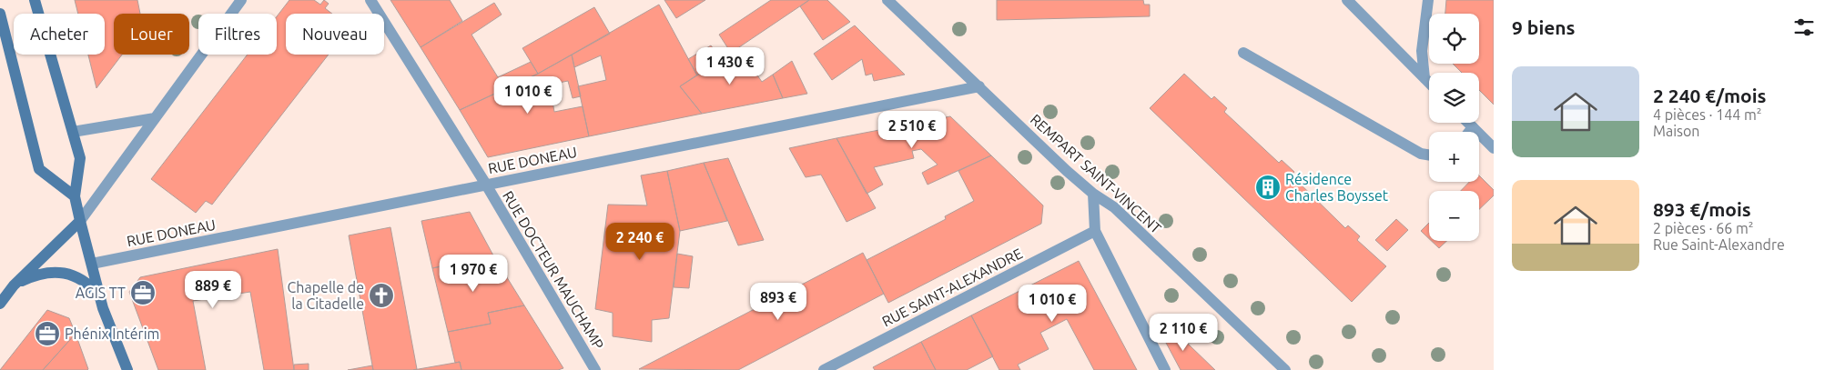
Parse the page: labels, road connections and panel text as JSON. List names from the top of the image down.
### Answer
{
  "streets": {
    "street": [
      "RUE DONEAU",
      "REMPART SAINT-VINCENT",
      "RUE DOCTEUR MAUCHAMP",
      "RUE SAINT-ALEXANDRE"
    ]
  },
  "crossings": [
    ["RUE DONEAU", "REMPART SAINT-VINCENT"],
    ["RUE DONEAU", "RUE DOCTEUR MAUCHAMP"]
  ],
  "places": {
    "building": ["Résidence Charles Boysset"],
    "office": ["AGIS TT", "Phénix Intérim"],
    "church": ["Chapelle de la Citadelle"]
  },
  "page": {
    "heading": "9 biens",
    "map_buttons": ["+", "−"],
    "chip": [
      "Acheter",
      "Louer",
      "Filtres",
      "Nouveau"
    ],
    "price": [
      "1 430 €",
      "1 010 €",
      "2 510 €",
      "2 240 €",
      "1 970 €",
      "889 €",
      "893 €",
      "1 010 €",
      "2 110 €"
    ],
    "list": [
      {
        "name": "2 240 €/mois",
        "note": "4 pièces · 144 m² · Maison"
      },
      {
        "name": "893 €/mois",
        "note": "2 pièces · 66 m² · Rue Saint-Alexandre"
      }
    ]
  }
}
